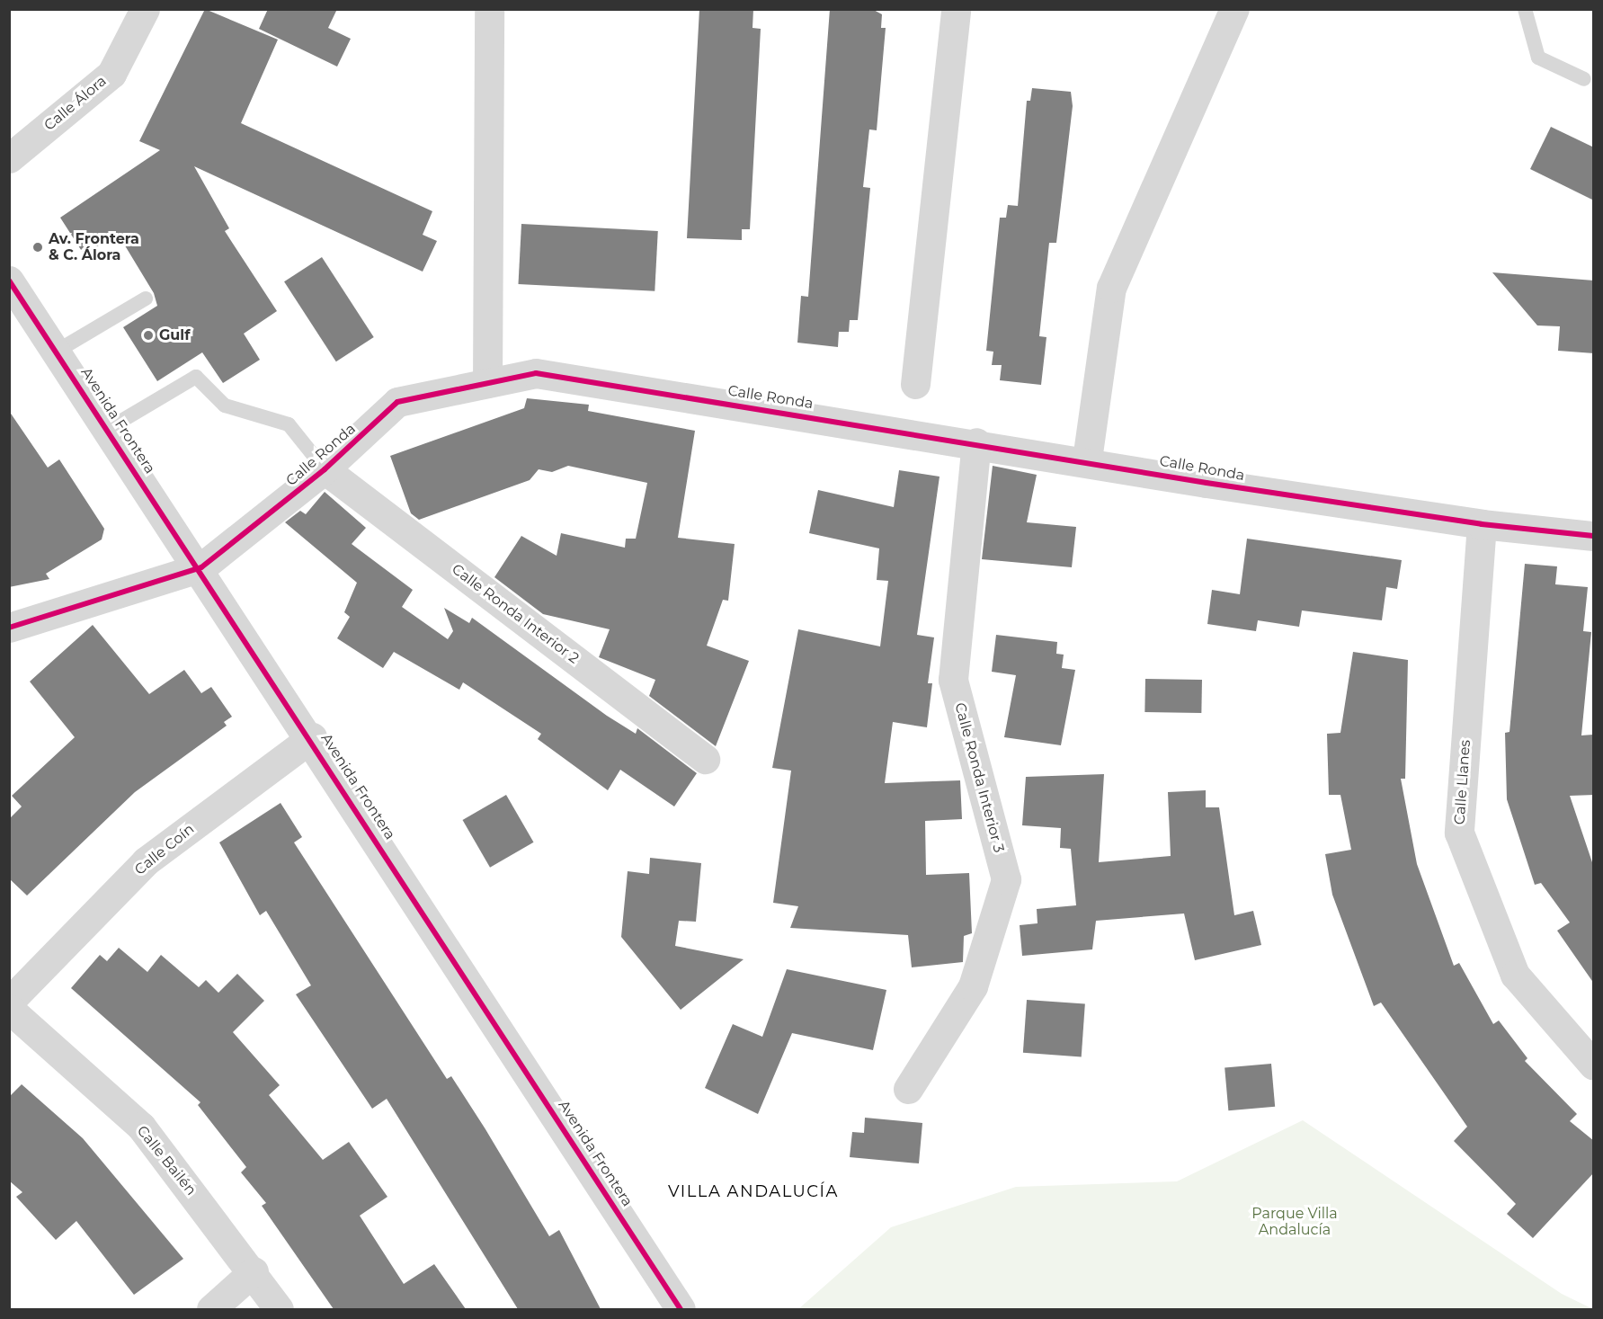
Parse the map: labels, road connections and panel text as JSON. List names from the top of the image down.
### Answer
{
  "streets": {
    "street": [
      "Calle Álora",
      "Calle Ronda",
      "Avenida Frontera",
      "Calle Ronda Interior 2",
      "Calle Ronda Interior 3",
      "Calle Llanes",
      "Calle Coín",
      "Calle Bailén"
    ]
  },
  "crossings": [
    ["Calle Ronda", "Avenida Frontera"],
    ["Calle Ronda", "Calle Ronda Interior 2"],
    ["Calle Ronda", "Calle Ronda Interior 3"],
    ["Calle Ronda", "Calle Llanes"],
    ["Avenida Frontera", "Calle Coín"]
  ],
  "districts": ["VILLA ANDALUCÍA"],
  "parks": ["Parque Villa Andalucía"],
  "places": ["Av. Frontera & C. Álora", "Gulf"]
}
